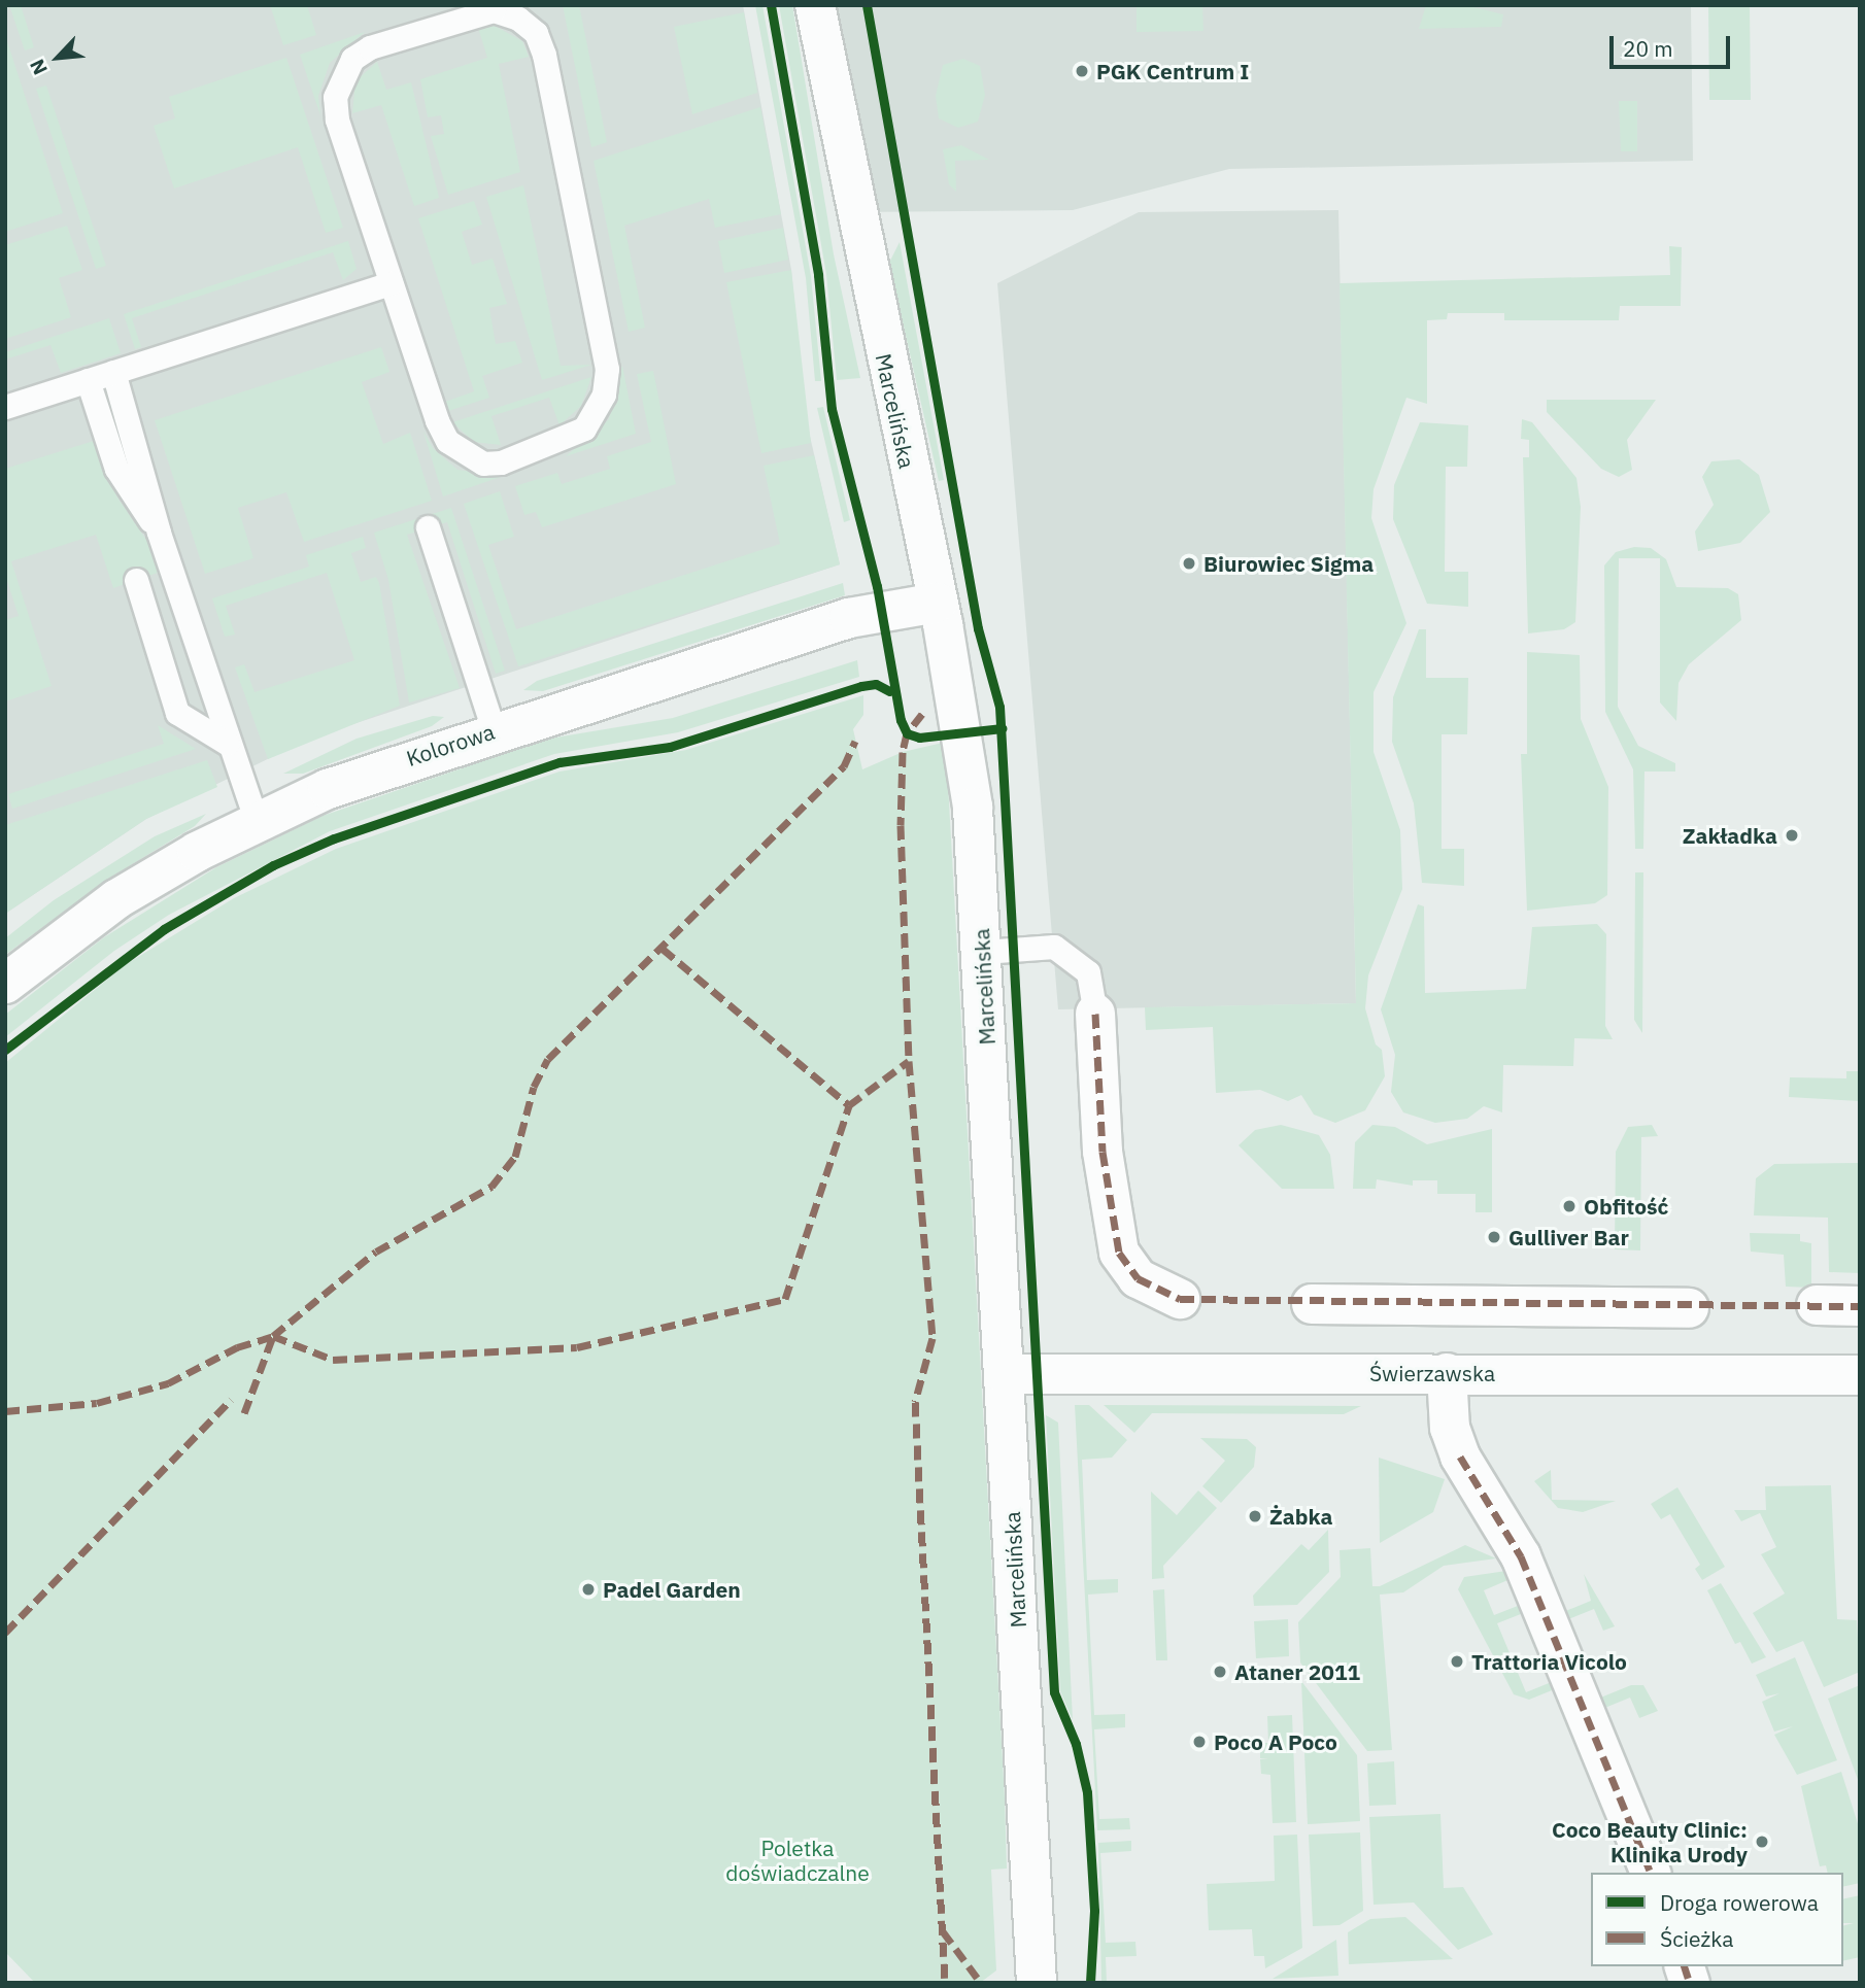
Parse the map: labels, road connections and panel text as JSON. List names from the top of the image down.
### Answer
{
  "streets": {
    "street": ["Marcelińska", "Kolorowa", "Świerzawska"]
  },
  "crossings": [
    ["Marcelińska", "Kolorowa"],
    ["Marcelińska", "Świerzawska"]
  ],
  "parks": ["Poletka doświadczalne"],
  "places": [
    "PGK Centrum I",
    "Biurowiec Sigma",
    "Zakładka",
    "Obfitość",
    "Gulliver Bar",
    "Żabka",
    "Padel Garden",
    "Trattoria Vicolo",
    "Ataner 2011",
    "Poco A Poco",
    "Coco Beauty Clinic: Klinika Urody"
  ],
  "legend": ["Droga rowerowa", "Ścieżka"],
  "scale_bar": "20 m",
  "north": "bottom left"
}
